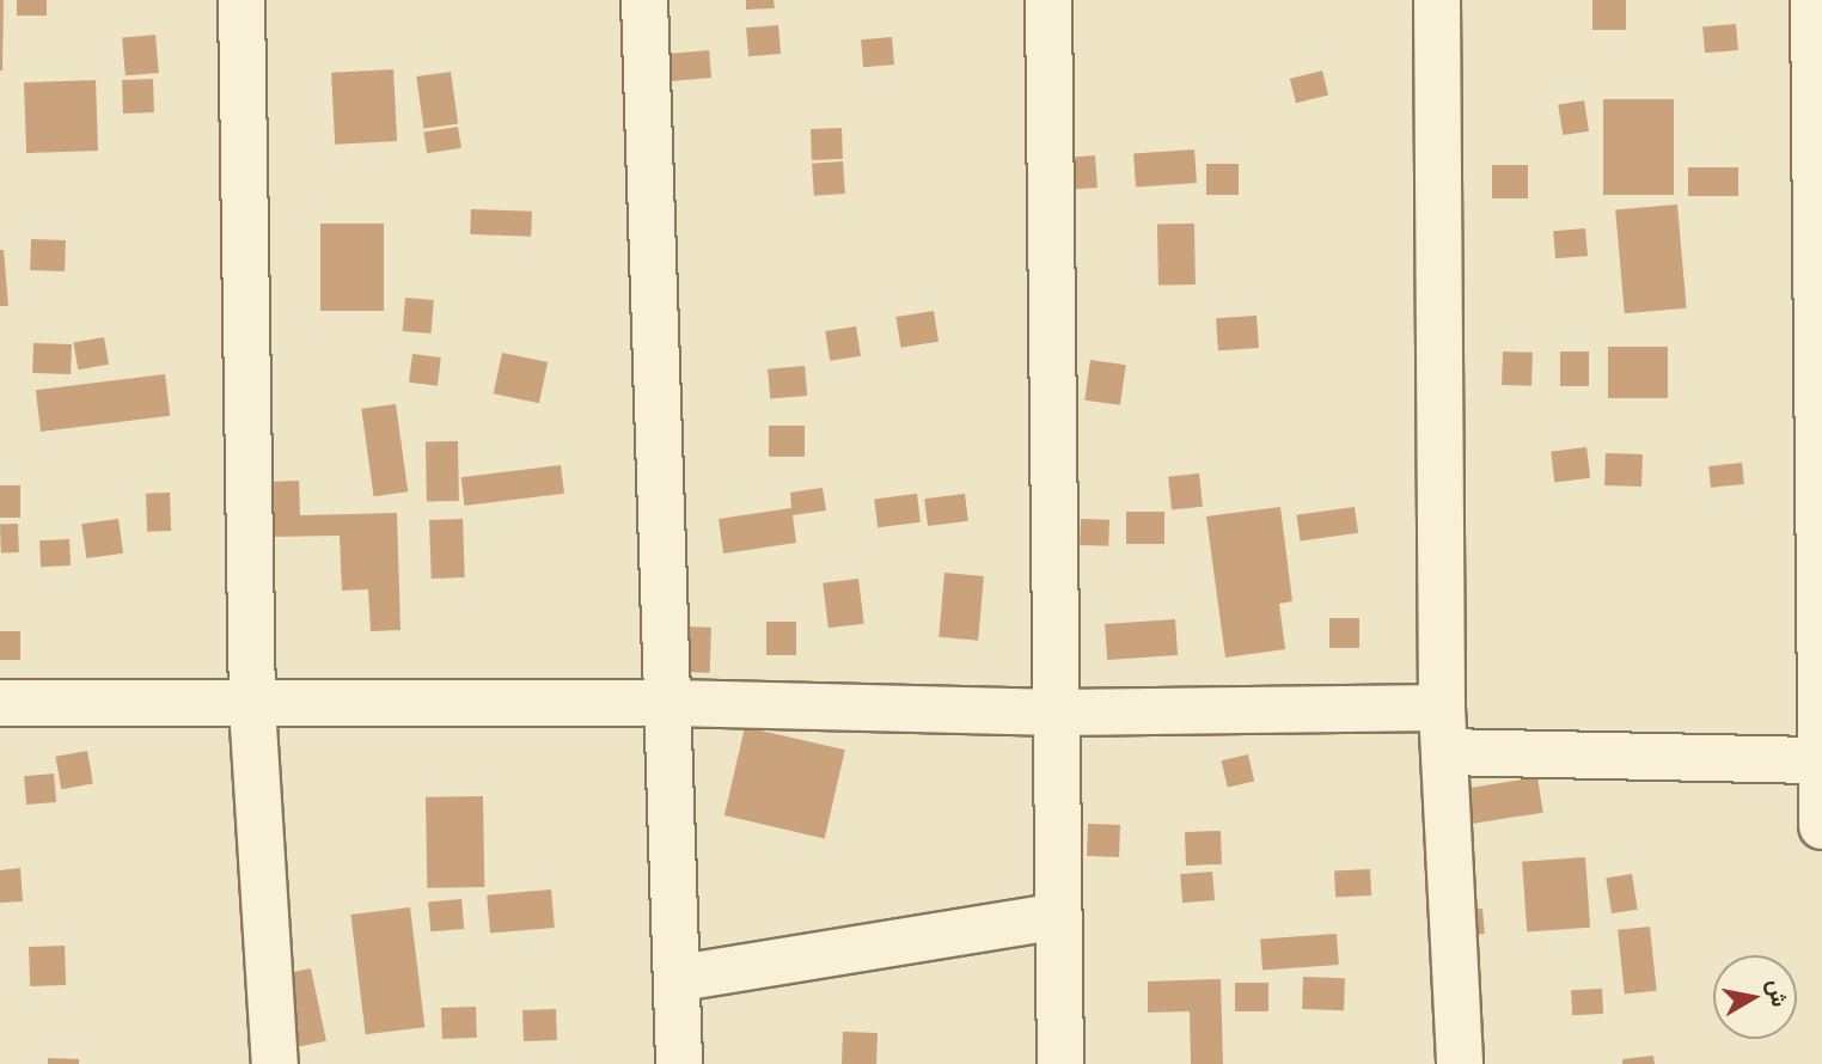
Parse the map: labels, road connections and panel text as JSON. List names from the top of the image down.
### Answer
{
  "north": "right"
}
